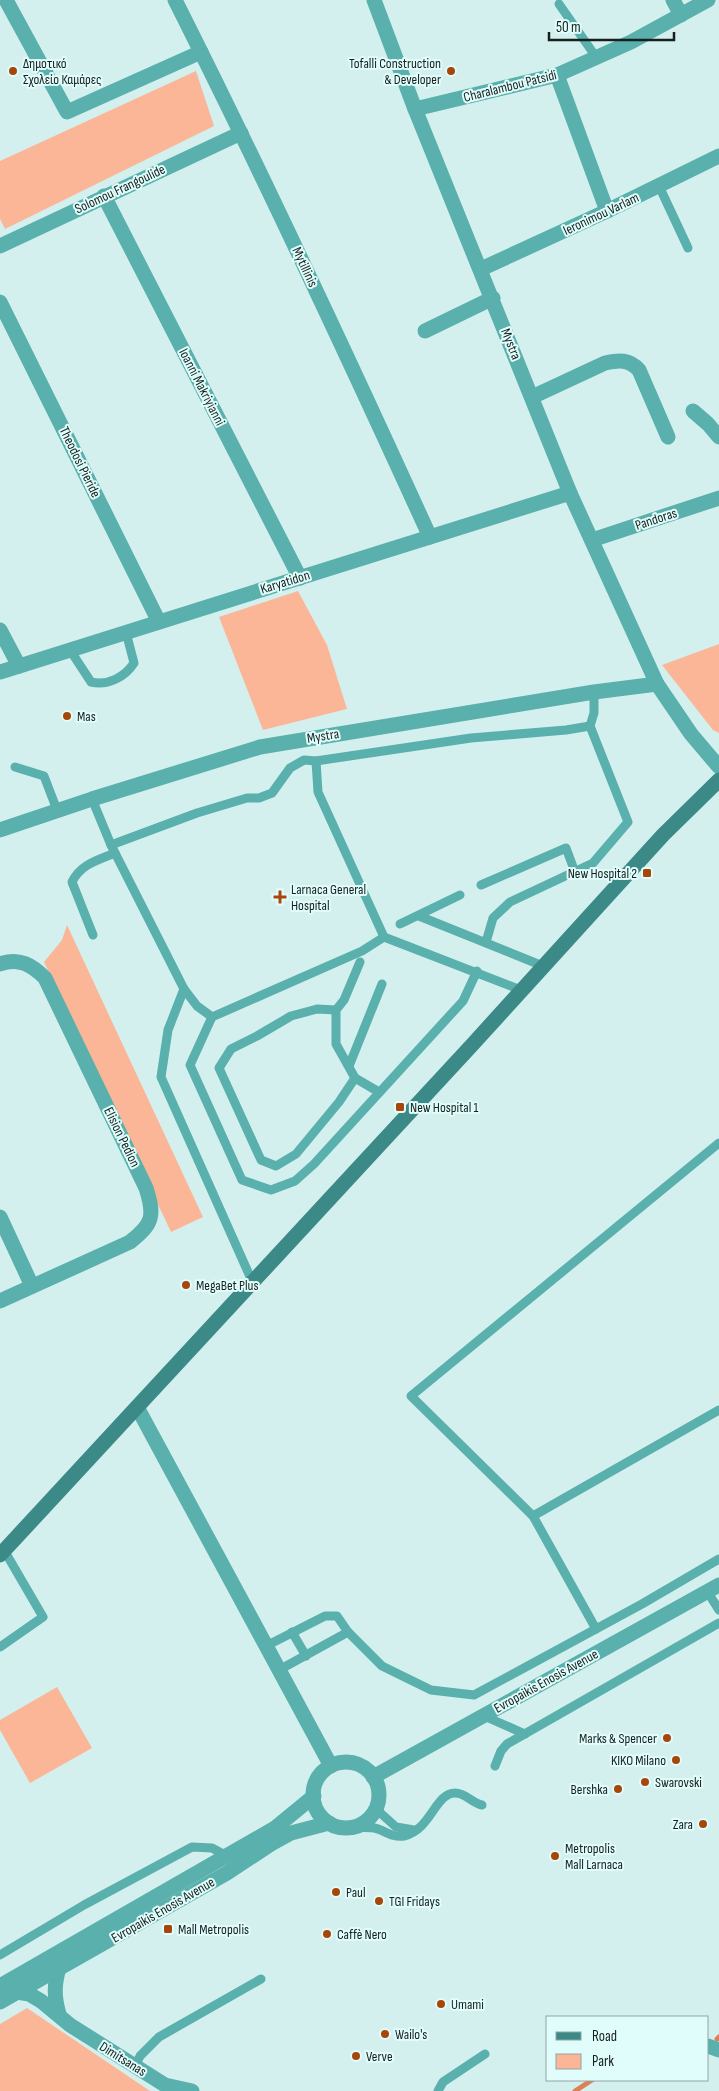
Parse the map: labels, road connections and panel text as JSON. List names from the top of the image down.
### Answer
{
  "streets": {
    "street": [
      "Charalambou Patsidi",
      "Solomou Frangoulide",
      "Ieronimou Varlam",
      "Mytillinis",
      "Mystra",
      "Ioanni Makriyianni",
      "Theodosi Pieride",
      "Pandoras",
      "Karyatidon",
      "Elision Pedion",
      "Evropaikis Enosis Avenue",
      "Dimitsanas"
    ]
  },
  "crossings": [
    ["Charalambou Patsidi", "Mystra"],
    ["Solomou Frangoulide", "Mytillinis"],
    ["Solomou Frangoulide", "Ioanni Makriyianni"],
    ["Ieronimou Varlam", "Mystra"],
    ["Mytillinis", "Karyatidon"],
    ["Mystra", "Pandoras"],
    ["Mystra", "Karyatidon"],
    ["Ioanni Makriyianni", "Karyatidon"],
    ["Theodosi Pieride", "Karyatidon"],
    ["Evropaikis Enosis Avenue", "Dimitsanas"]
  ],
  "places": {
    "other": [
      "Δημοτικό Σχολείο Καμάρες",
      "Tofalli Construction & Developer",
      "Mas",
      "MegaBet Plus",
      "Marks & Spencer",
      "KIKO Milano",
      "Swarovski",
      "Bershka",
      "Zara",
      "Metropolis Mall Larnaca",
      "Paul",
      "TGI Fridays",
      "Caffè Nero",
      "Umami",
      "Wailo's",
      "Verve"
    ],
    "transit": ["New Hospital 2", "New Hospital 1", "Mall Metropolis"],
    "health": ["Larnaca General Hospital"]
  },
  "legend": ["Road", "Park"],
  "scale_bar": "50 m"
}
